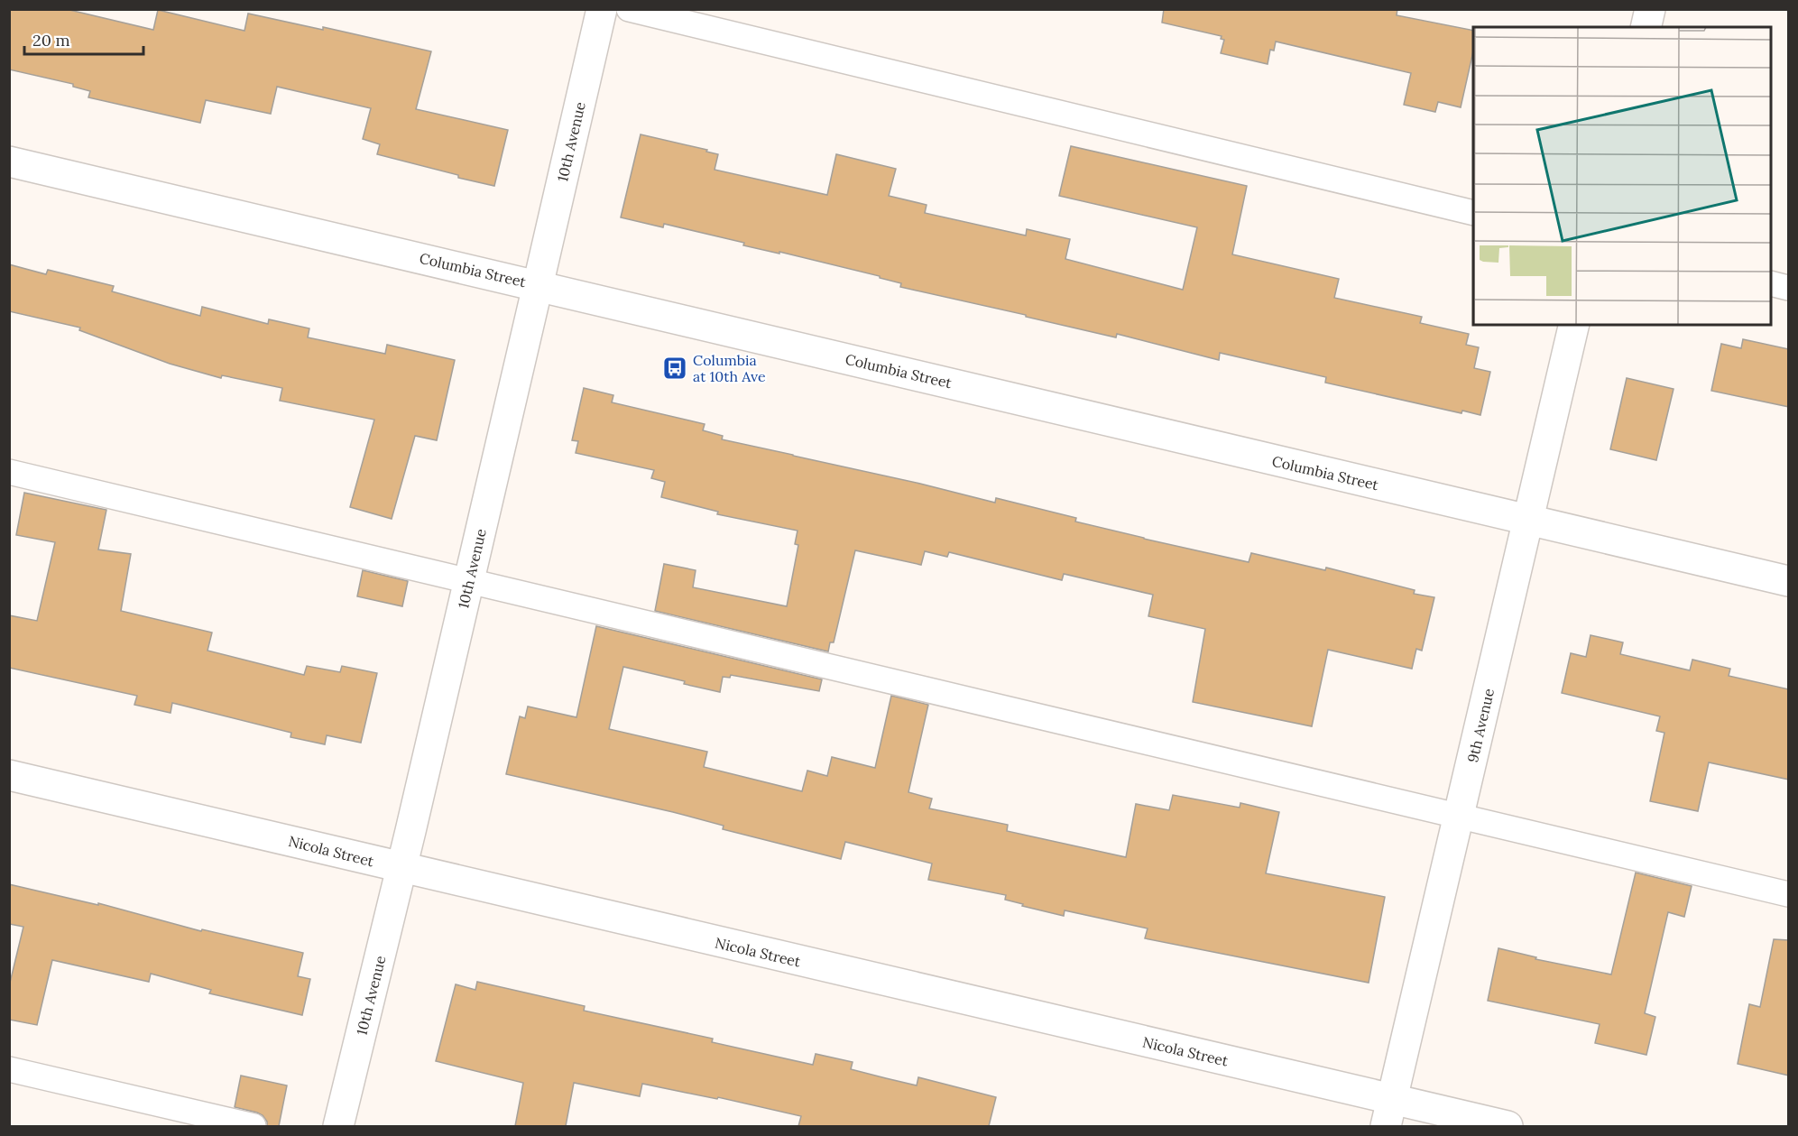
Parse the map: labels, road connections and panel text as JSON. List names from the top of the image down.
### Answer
{
  "streets": {
    "street": [
      "10th Avenue",
      "Columbia Street",
      "9th Avenue",
      "Nicola Street"
    ]
  },
  "crossings": [
    ["10th Avenue", "Columbia Street"],
    ["10th Avenue", "Nicola Street"],
    ["Columbia Street", "9th Avenue"],
    ["9th Avenue", "Nicola Street"]
  ],
  "places": {
    "bus stop": ["Columbia at 10th Ave"]
  },
  "scale_bar": "20 m"
}
